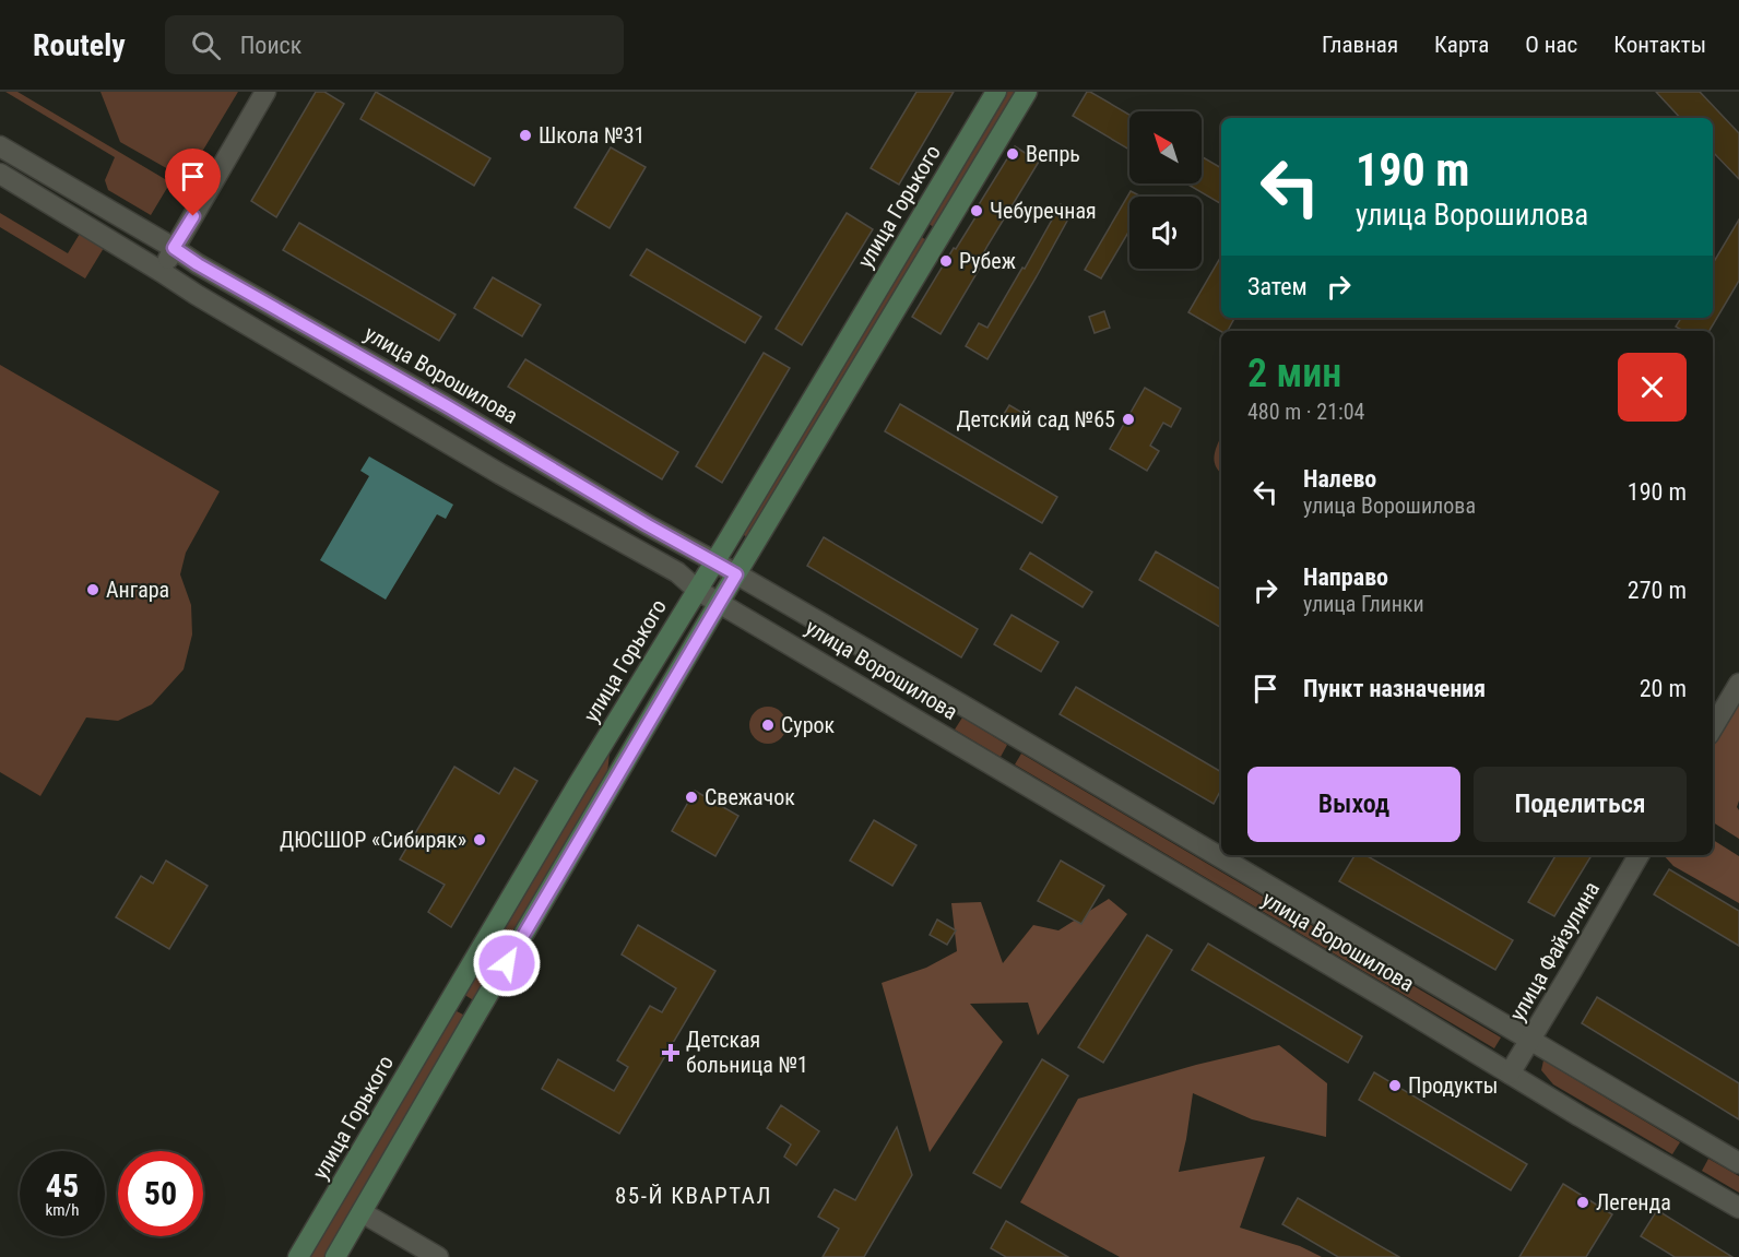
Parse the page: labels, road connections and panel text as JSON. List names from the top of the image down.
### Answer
{
  "streets": {
    "main road": ["улица Горького"],
    "street": ["улица Ворошилова", "улица Файзулина"]
  },
  "crossings": [
    ["улица Горького", "улица Ворошилова"],
    ["улица Ворошилова", "улица Файзулина"]
  ],
  "districts": ["85-Й КВАРТАЛ"],
  "places": {
    "other": [
      "Школа №31",
      "Вепрь",
      "Чебуречная",
      "Рубеж",
      "Детский сад №65",
      "Ангара",
      "Сурок",
      "Свежачок",
      "ДЮСШОР «Сибиряк»",
      "Продукты",
      "Легенда"
    ],
    "health": ["Детская больница №1"]
  },
  "north": "top left",
  "page": {
    "header": "Routely",
    "search": "Поиск",
    "nav": [
      "Главная",
      "Карта",
      "О нас",
      "Контакты"
    ],
    "turn": ["190 m", "улица Ворошилова"],
    "then": "Затем",
    "heading": ["2 мин", "480 m · 21:04"],
    "list": [
      {
        "name": "Налево",
        "note": "улица Ворошилова",
        "value": "190 m"
      },
      {
        "name": "Направо",
        "note": "улица Глинки",
        "value": "270 m"
      },
      {
        "name": "Пункт назначения",
        "value": "20 m"
      }
    ],
    "buttons": ["Выход", "Поделиться"],
    "speed": "45 km/h",
    "limit": "50"
  }
}
